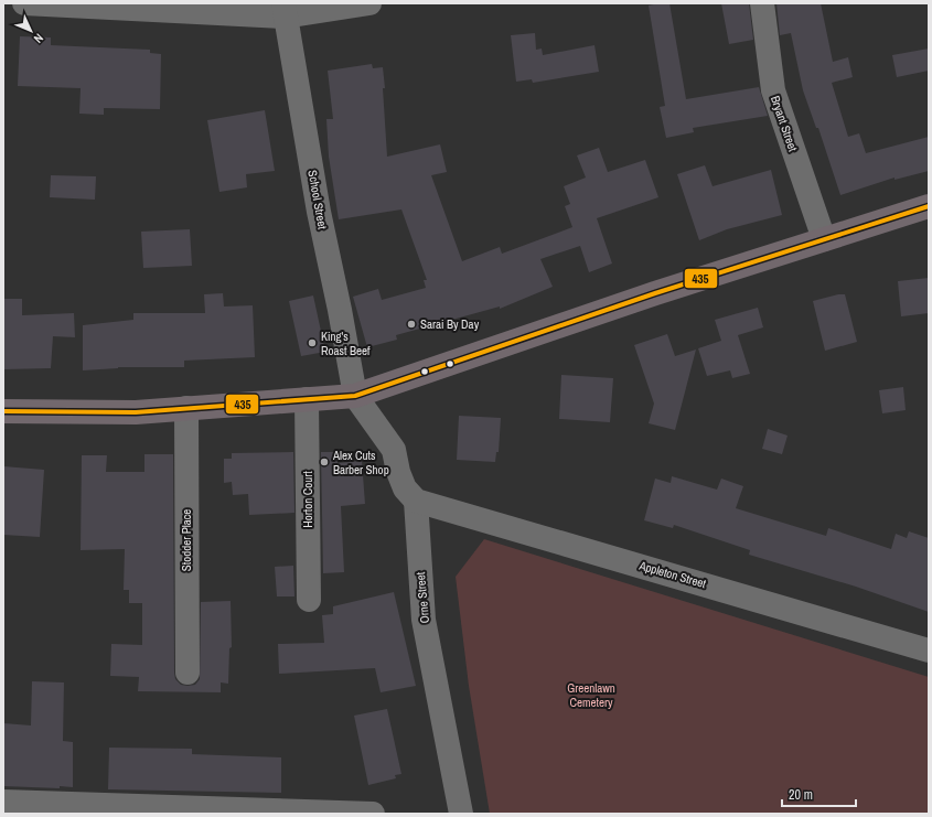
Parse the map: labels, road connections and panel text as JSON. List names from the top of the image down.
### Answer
{
  "streets": {
    "street": [
      "Bryant Street",
      "School Street",
      "Horton Court",
      "Stodder Place",
      "Appleton Street",
      "Orne Street"
    ]
  },
  "crossings": [
    ["Appleton Street", "Orne Street"]
  ],
  "parks": ["Greenlawn Cemetery"],
  "places": ["Sarai By Day", "King's Roast Beef", "Alex Cuts Barber Shop"],
  "lines": ["transit line 435"],
  "scale_bar": "20 m",
  "north": "bottom right"
}
